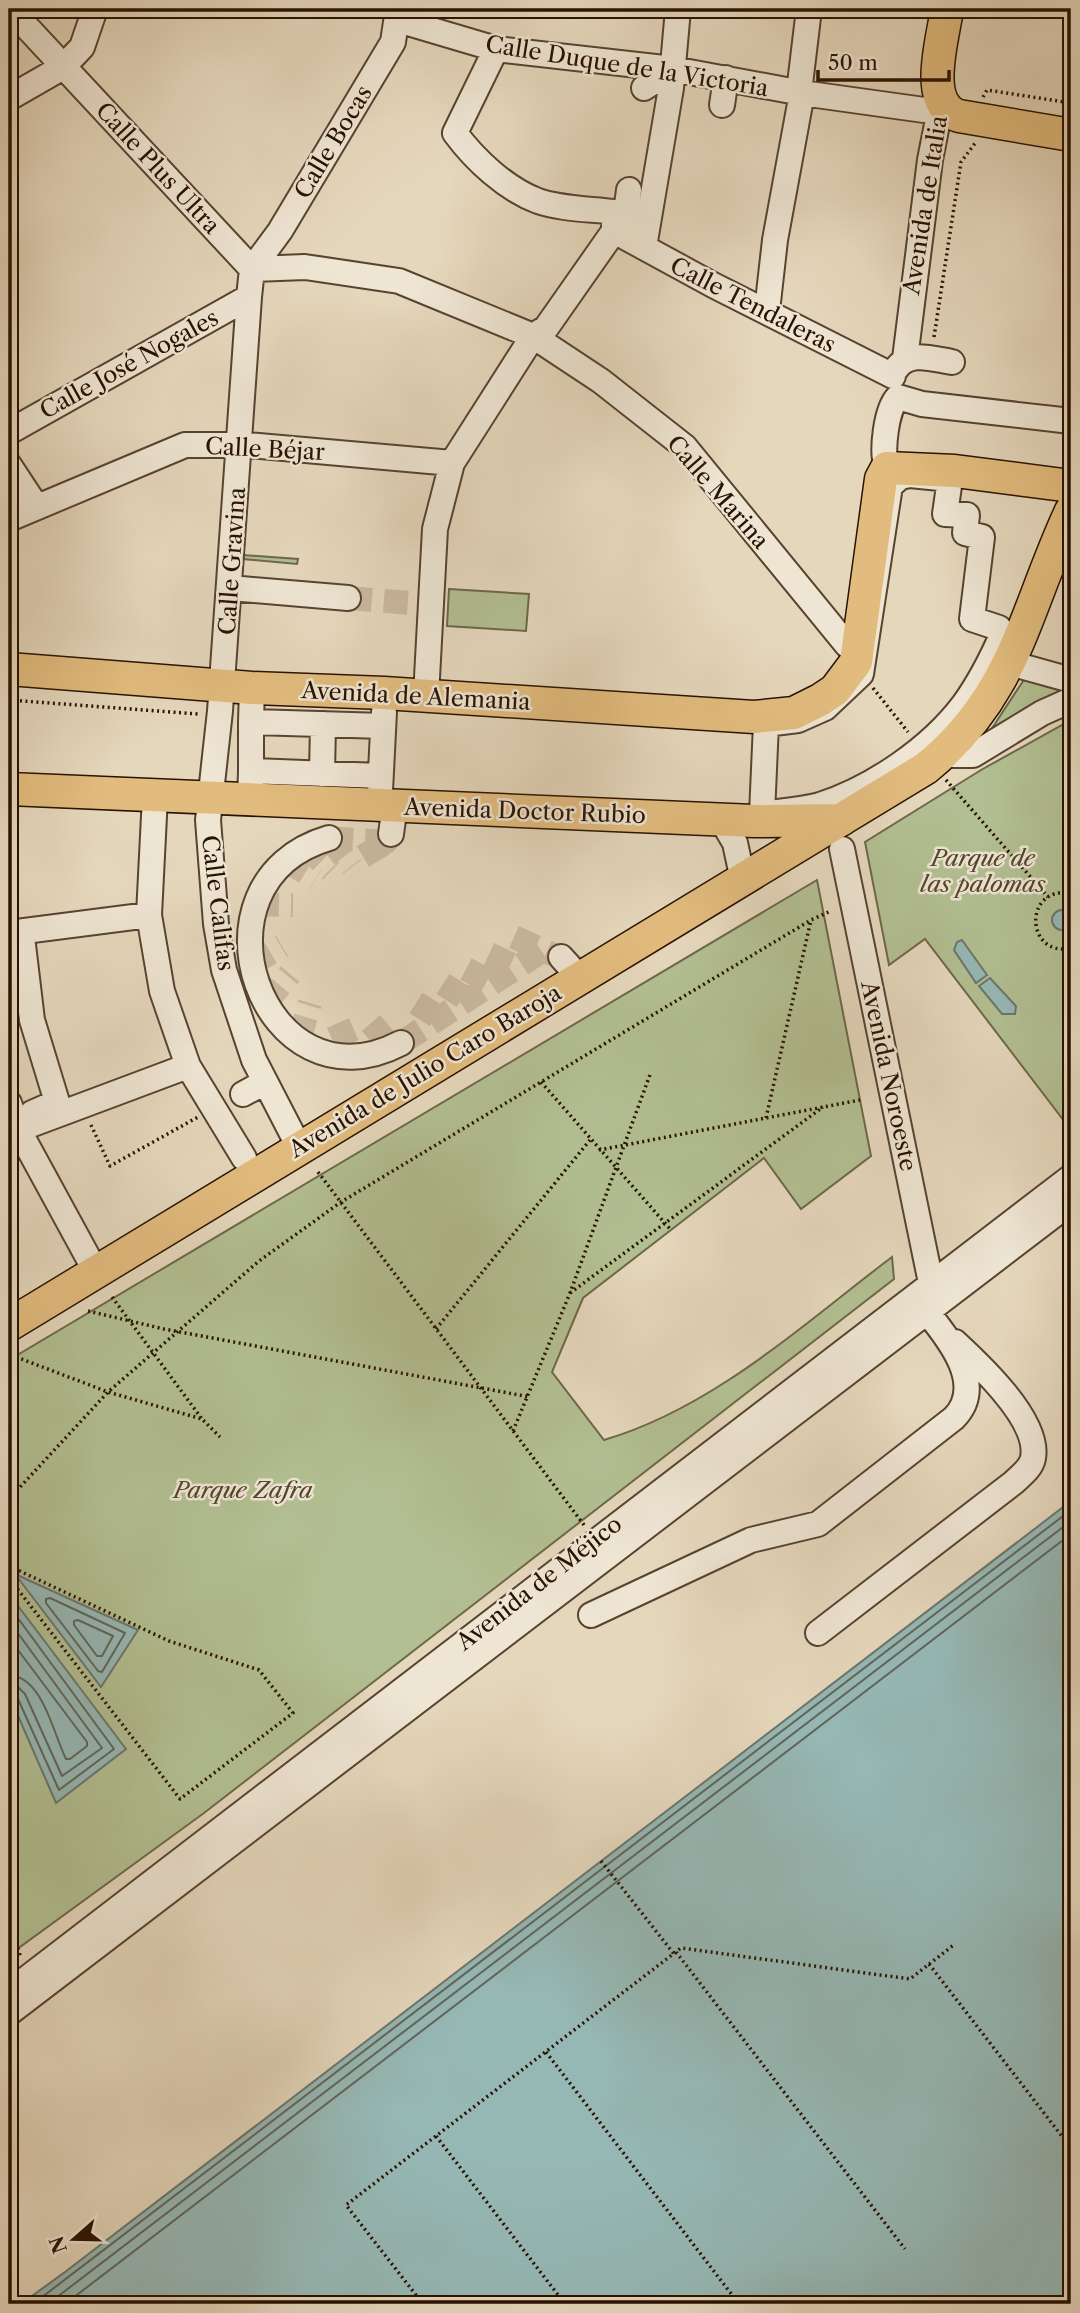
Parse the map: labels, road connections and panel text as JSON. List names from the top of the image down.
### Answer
{
  "streets": {
    "main road": [
      "Avenida de Italia",
      "Avenida de Alemania",
      "Avenida Doctor Rubio",
      "Avenida de Julio Caro Baroja"
    ],
    "street": [
      "Calle Duque de la Victoria",
      "Calle Bocas",
      "Calle Plus Ultra",
      "Calle Tendaleras",
      "Calle José Nogales",
      "Calle Béjar",
      "Calle Marina",
      "Calle Gravina",
      "Calle Califas",
      "Avenida Noroeste",
      "Avenida de Méjico"
    ]
  },
  "crossings": [
    ["Calle Duque de la Victoria", "Calle Bocas"],
    ["Calle Duque de la Victoria", "Avenida de Italia"],
    ["Calle Bocas", "Calle Plus Ultra"],
    ["Calle Bocas", "Calle Marina"],
    ["Calle Bocas", "Calle Gravina"],
    ["Calle Plus Ultra", "Calle Marina"],
    ["Calle Plus Ultra", "Calle Gravina"],
    ["Avenida de Italia", "Calle Tendaleras"],
    ["Avenida de Italia", "Avenida de Alemania"],
    ["Calle José Nogales", "Calle Gravina"],
    ["Calle Béjar", "Calle Gravina"],
    ["Calle Marina", "Calle Gravina"],
    ["Calle Gravina", "Avenida de Alemania"],
    ["Calle Gravina", "Calle Califas"],
    ["Avenida de Alemania", "Calle Califas"],
    ["Avenida Doctor Rubio", "Calle Califas"],
    ["Avenida Doctor Rubio", "Avenida de Julio Caro Baroja"],
    ["Avenida Doctor Rubio", "Avenida Noroeste"],
    ["Calle Califas", "Avenida de Julio Caro Baroja"],
    ["Avenida de Julio Caro Baroja", "Avenida Noroeste"],
    ["Avenida Noroeste", "Avenida de Méjico"]
  ],
  "parks": ["Parque de las palomas", "Parque Zafra"],
  "scale_bar": "50 m",
  "north": "left"
}
